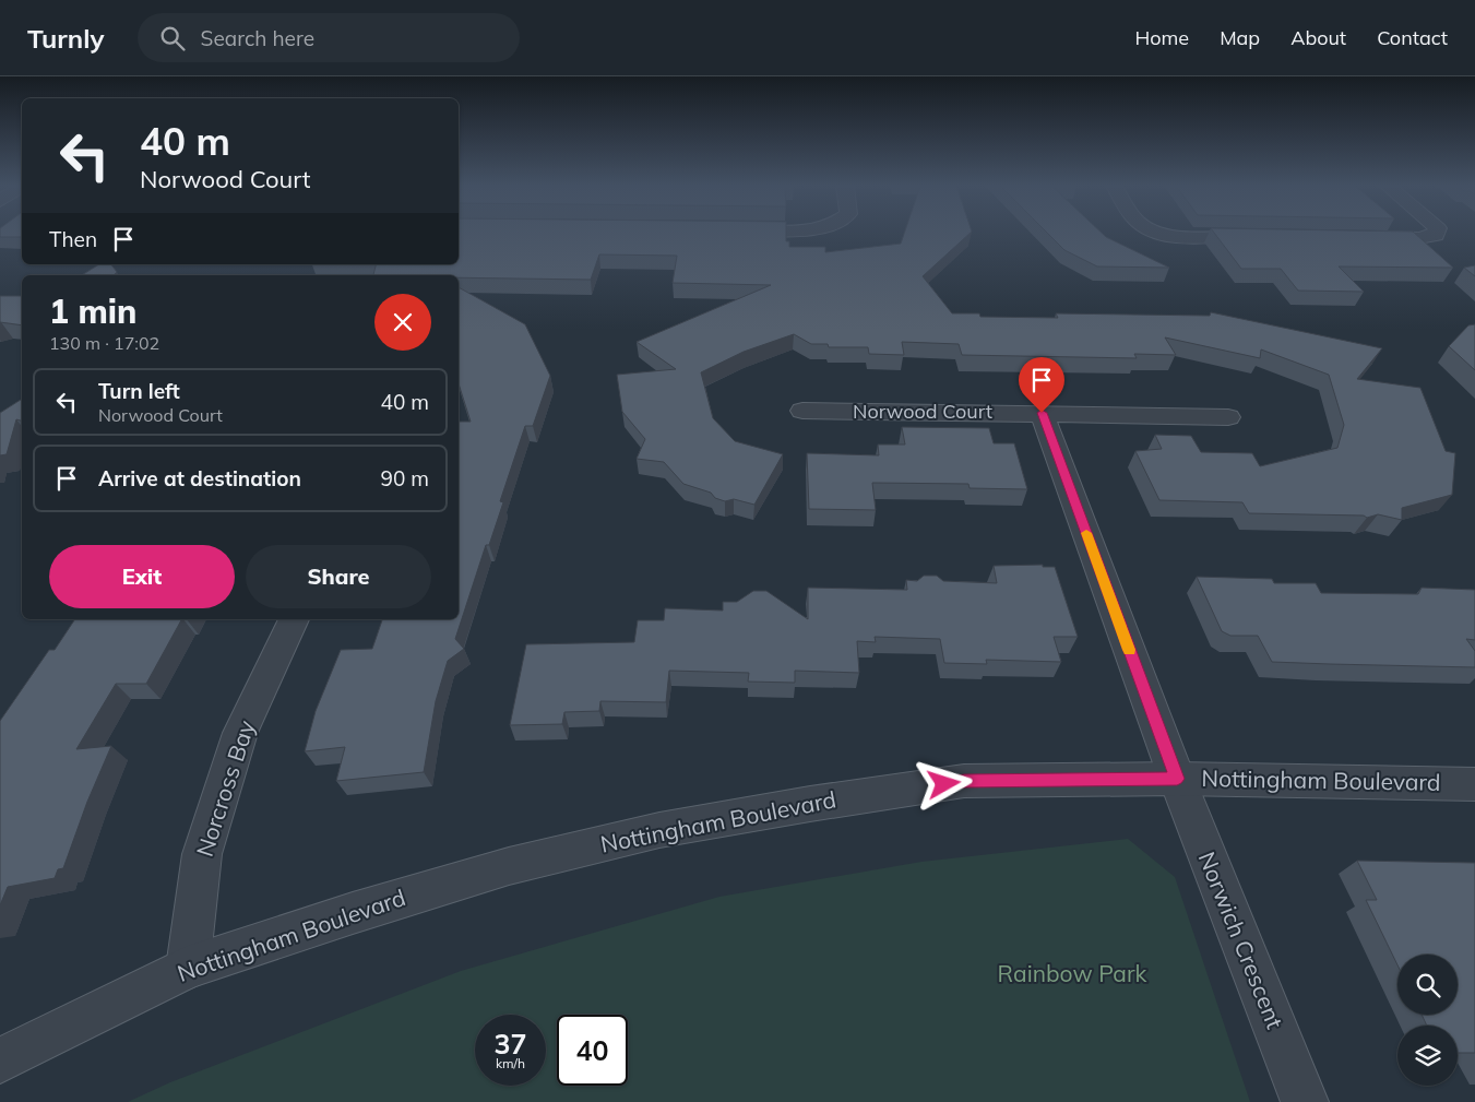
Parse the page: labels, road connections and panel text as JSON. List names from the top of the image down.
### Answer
{
  "streets": {
    "street": [
      "Norwood Court",
      "Nottingham Boulevard",
      "Norcross Bay",
      "Norwich Crescent"
    ]
  },
  "crossings": [
    ["Nottingham Boulevard", "Norcross Bay"],
    ["Nottingham Boulevard", "Norwich Crescent"]
  ],
  "parks": ["Rainbow Park"],
  "page": {
    "header": "Turnly",
    "search": "Search here",
    "nav": [
      "Home",
      "Map",
      "About",
      "Contact"
    ],
    "turn": ["40 m", "Norwood Court"],
    "then": "Then",
    "heading": ["1 min", "130 m · 17:02"],
    "list": [
      {
        "name": "Turn left",
        "note": "Norwood Court",
        "value": "40 m"
      },
      {
        "name": "Arrive at destination",
        "value": "90 m"
      }
    ],
    "buttons": ["Exit", "Share"],
    "speed": "37 km/h",
    "limit": "40"
  }
}
